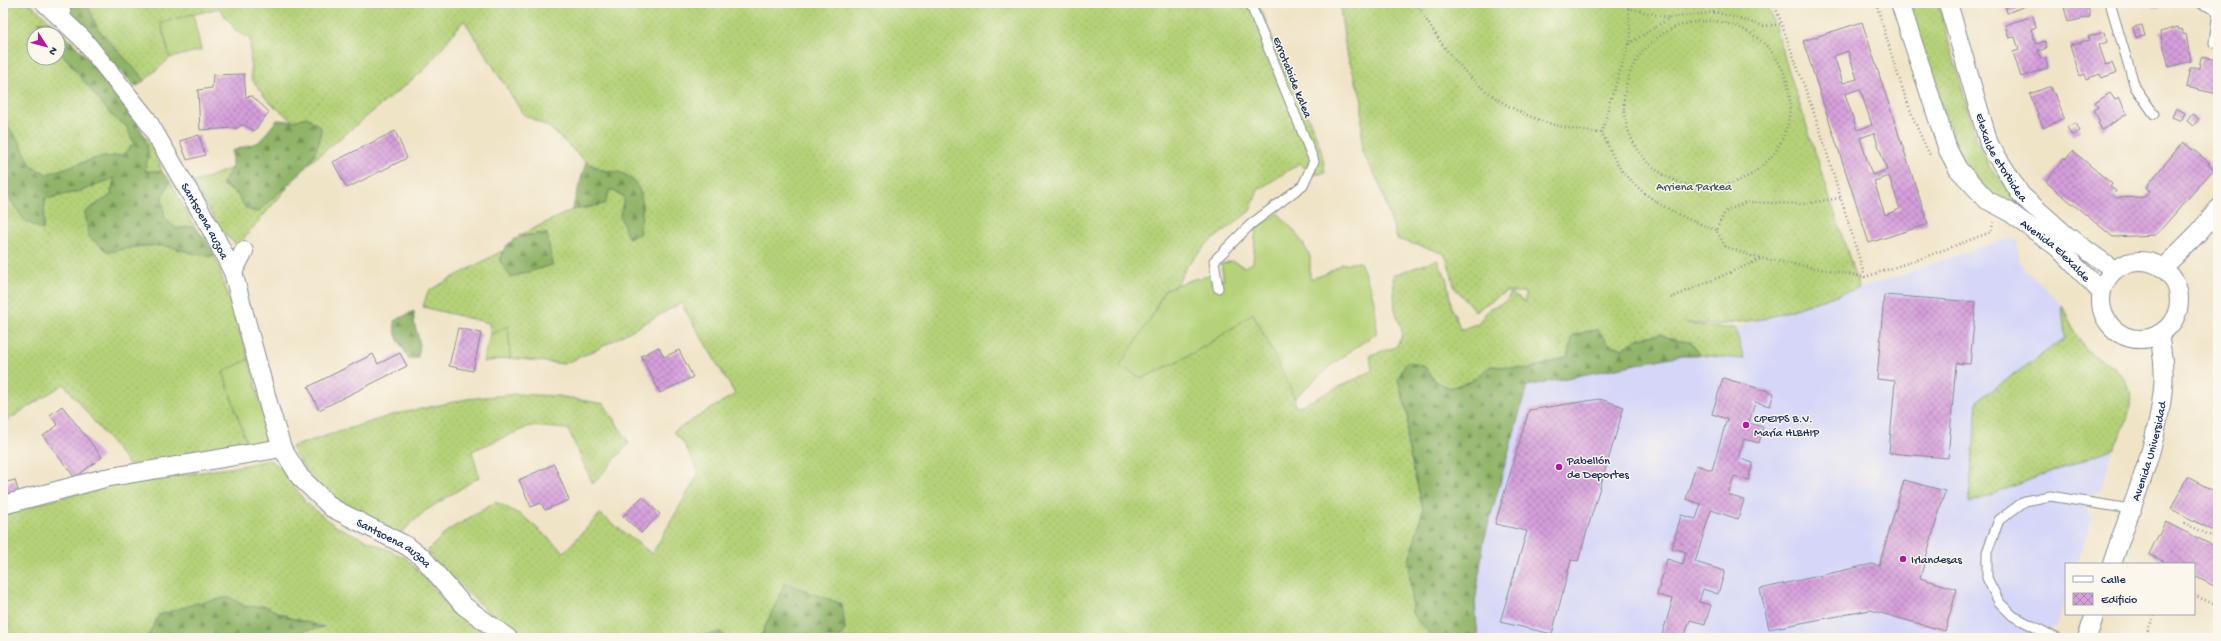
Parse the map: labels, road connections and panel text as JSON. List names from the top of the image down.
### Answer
{
  "streets": {
    "street": [
      "Elexalde etorbidea",
      "Santsoena auzoa",
      "Avenida Elexalde",
      "Avenida Universidad"
    ],
    "lane": ["Errotabide kalea"]
  },
  "crossings": [
    ["Elexalde etorbidea", "Avenida Elexalde"],
    ["Elexalde etorbidea", "Avenida Universidad"],
    ["Avenida Elexalde", "Avenida Universidad"]
  ],
  "parks": ["Arriena Parkea"],
  "places": ["CPEIPS B.V. María HLBHIP", "Pabellón de Deportes", "Irlandesas"],
  "legend": ["Calle", "Edificio"],
  "north": "bottom right"
}
